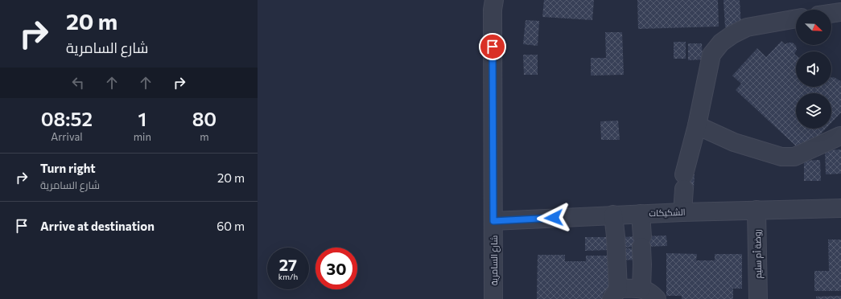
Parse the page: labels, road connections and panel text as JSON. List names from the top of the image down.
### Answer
{
  "streets": {
    "street": ["الشكيكات", "روضة أم سليم", "شارع السامرية"]
  },
  "crossings": [
    ["الشكيكات", "روضة أم سليم"],
    ["الشكيكات", "شارع السامرية"]
  ],
  "north": "bottom right",
  "page": {
    "turn": ["20 m", "شارع السامرية"],
    "eta": [
      "08:52",
      "Arrival",
      "1",
      "min",
      "80",
      "m"
    ],
    "list": [
      {
        "name": "Turn right",
        "note": "شارع السامرية",
        "value": "20 m"
      },
      {
        "name": "Arrive at destination",
        "value": "60 m"
      }
    ],
    "speed": "27 km/h",
    "limit": "30"
  }
}
